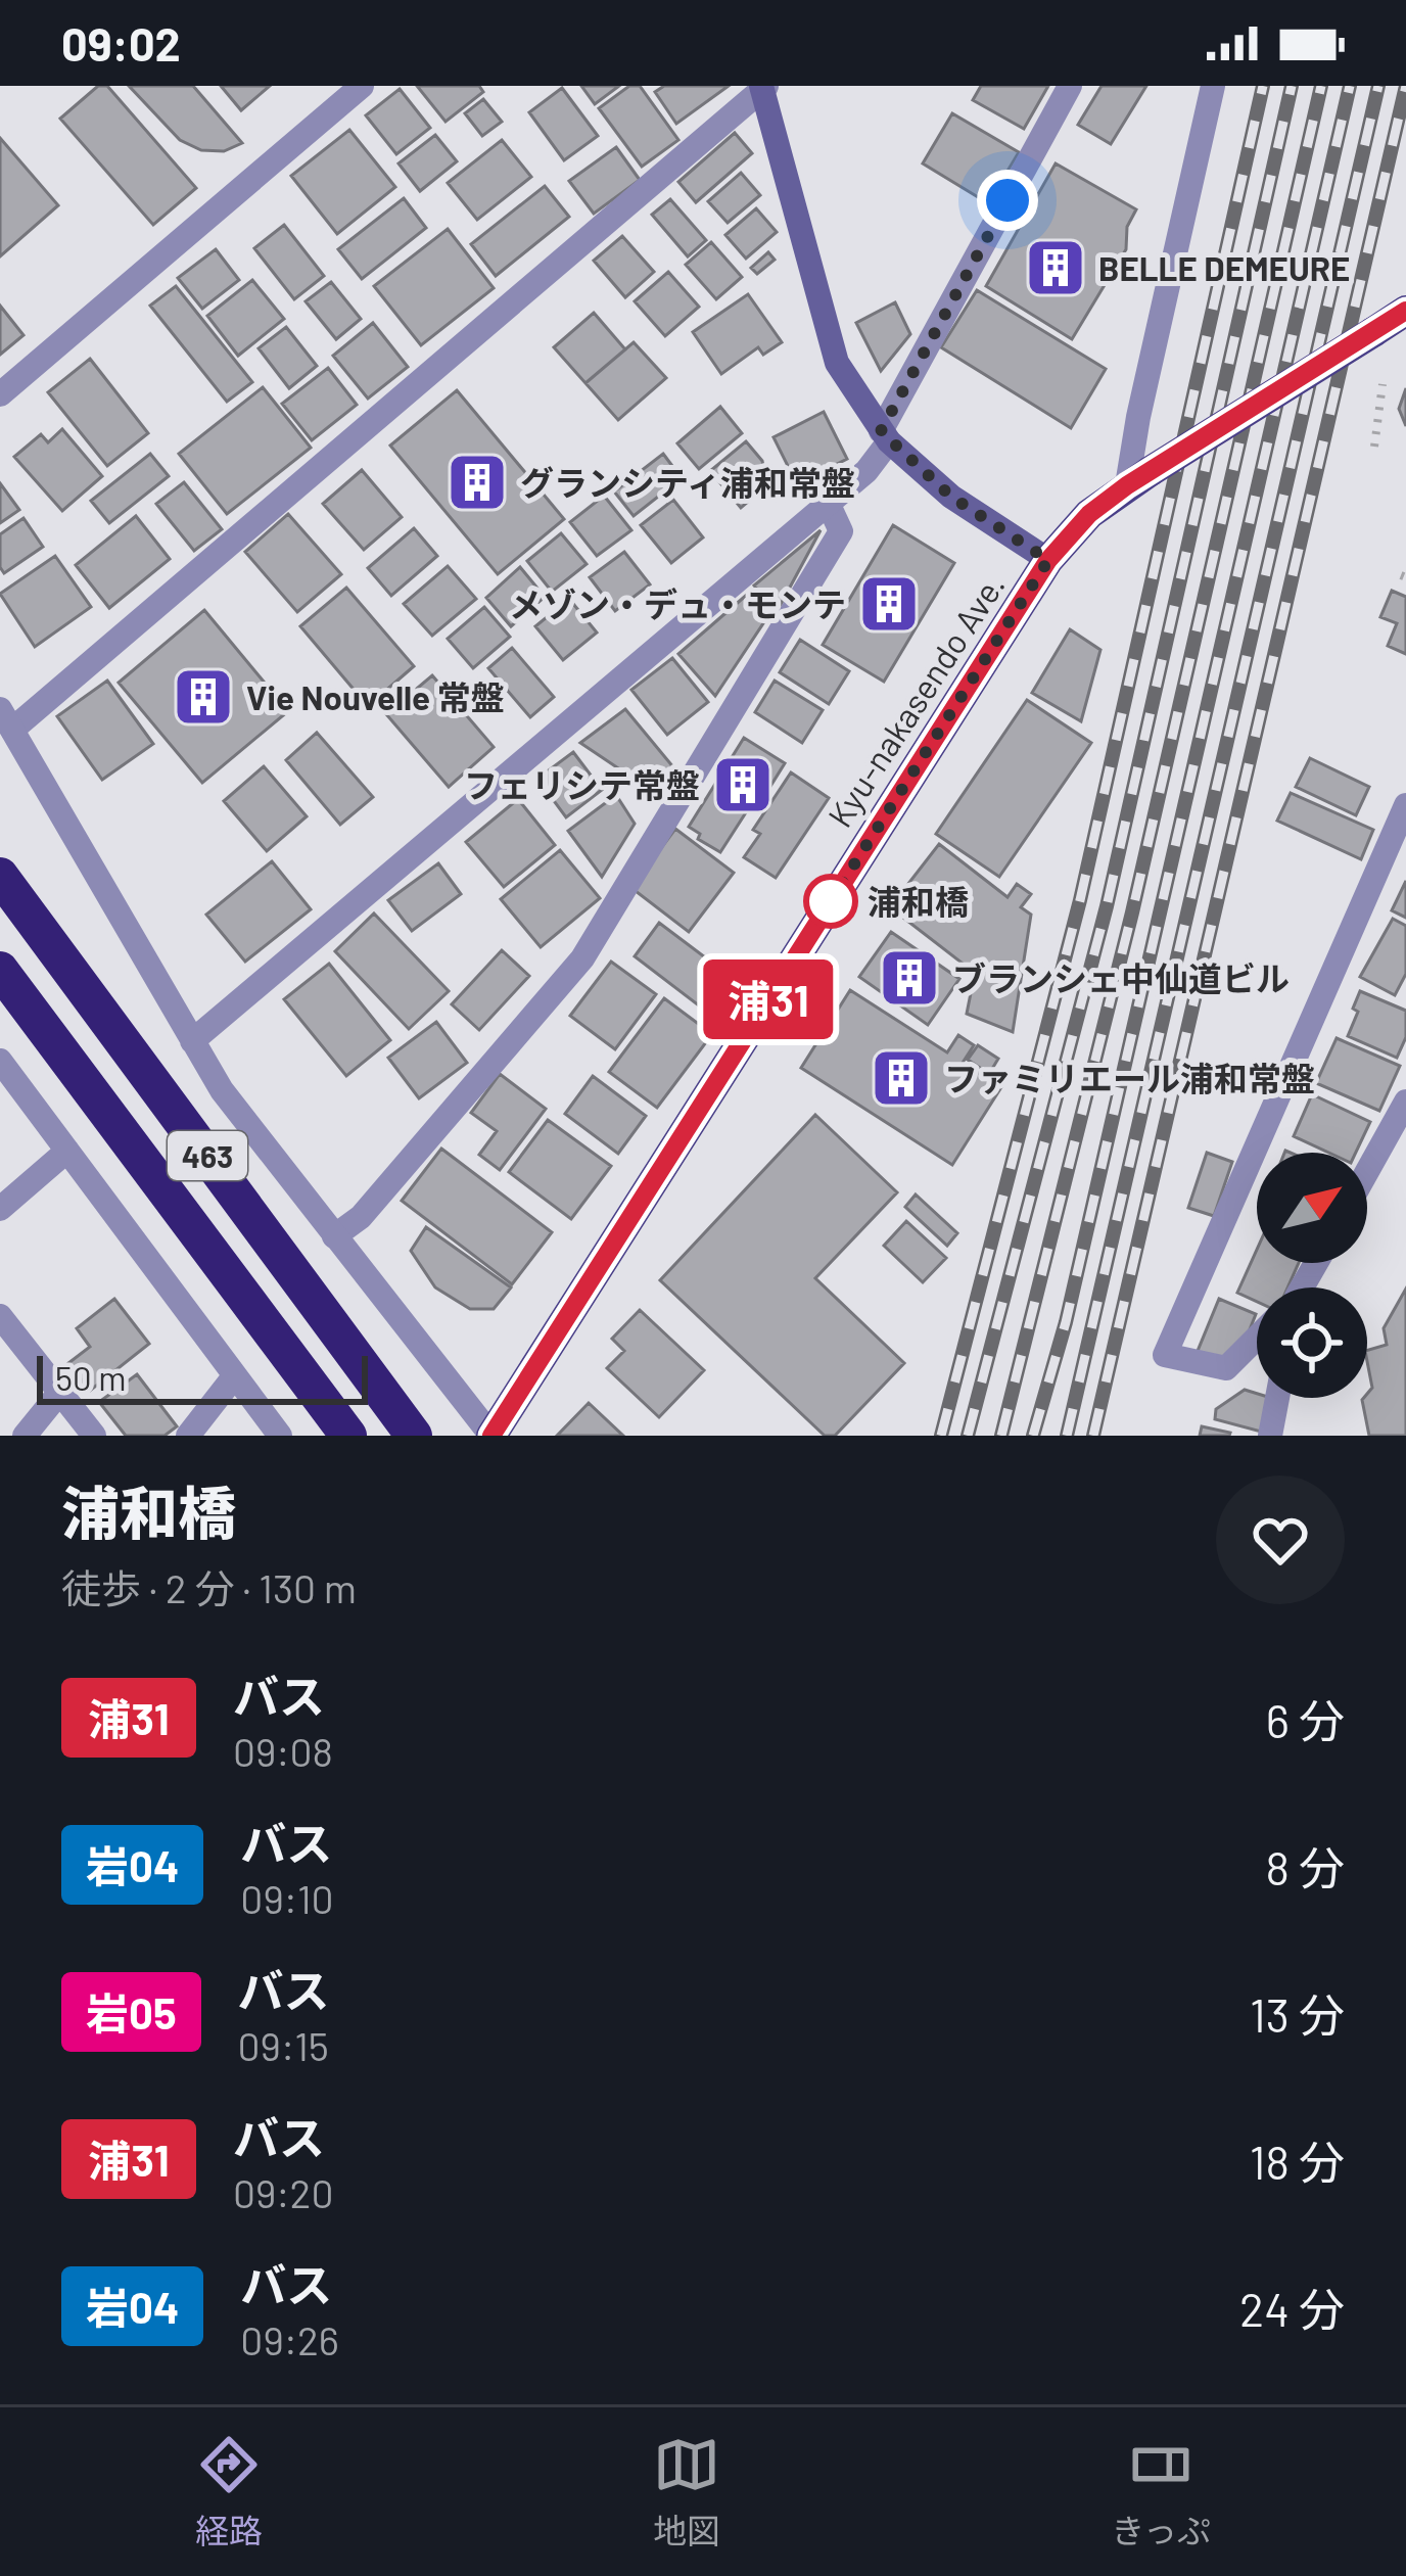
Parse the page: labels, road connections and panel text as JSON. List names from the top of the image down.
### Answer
{
  "streets": {
    "highway": ["463"],
    "main road": ["Kyu-nakasendo Ave."]
  },
  "places": {
    "building": [
      "BELLE DEMEURE",
      "グランシティ浦和常盤",
      "メゾン・デュ・モンテ",
      "Vie Nouvelle 常盤",
      "フェリシテ常盤",
      "ブランシェ中仙道ビル",
      "ファミリエール浦和常盤"
    ],
    "other": ["浦和橋"]
  },
  "lines": ["bus line 浦31"],
  "scale_bar": "50 m",
  "north": "top right",
  "page": {
    "status": "09:02",
    "on_map": "浦31",
    "scale": "50 m",
    "heading": ["浦和橋", "徒歩 · 2 分 · 130 m"],
    "list": [
      {
        "mark": "浦31",
        "name": "バス",
        "note": "09:08",
        "value": "6 分"
      },
      {
        "mark": "岩04",
        "name": "バス",
        "note": "09:10",
        "value": "8 分"
      },
      {
        "mark": "岩05",
        "name": "バス",
        "note": "09:15",
        "value": "13 分"
      },
      {
        "mark": "浦31",
        "name": "バス",
        "note": "09:20",
        "value": "18 分"
      },
      {
        "mark": "岩04",
        "name": "バス",
        "note": "09:26",
        "value": "24 分"
      }
    ],
    "tabs": ["経路", "地図", "きっぷ"]
  }
}
